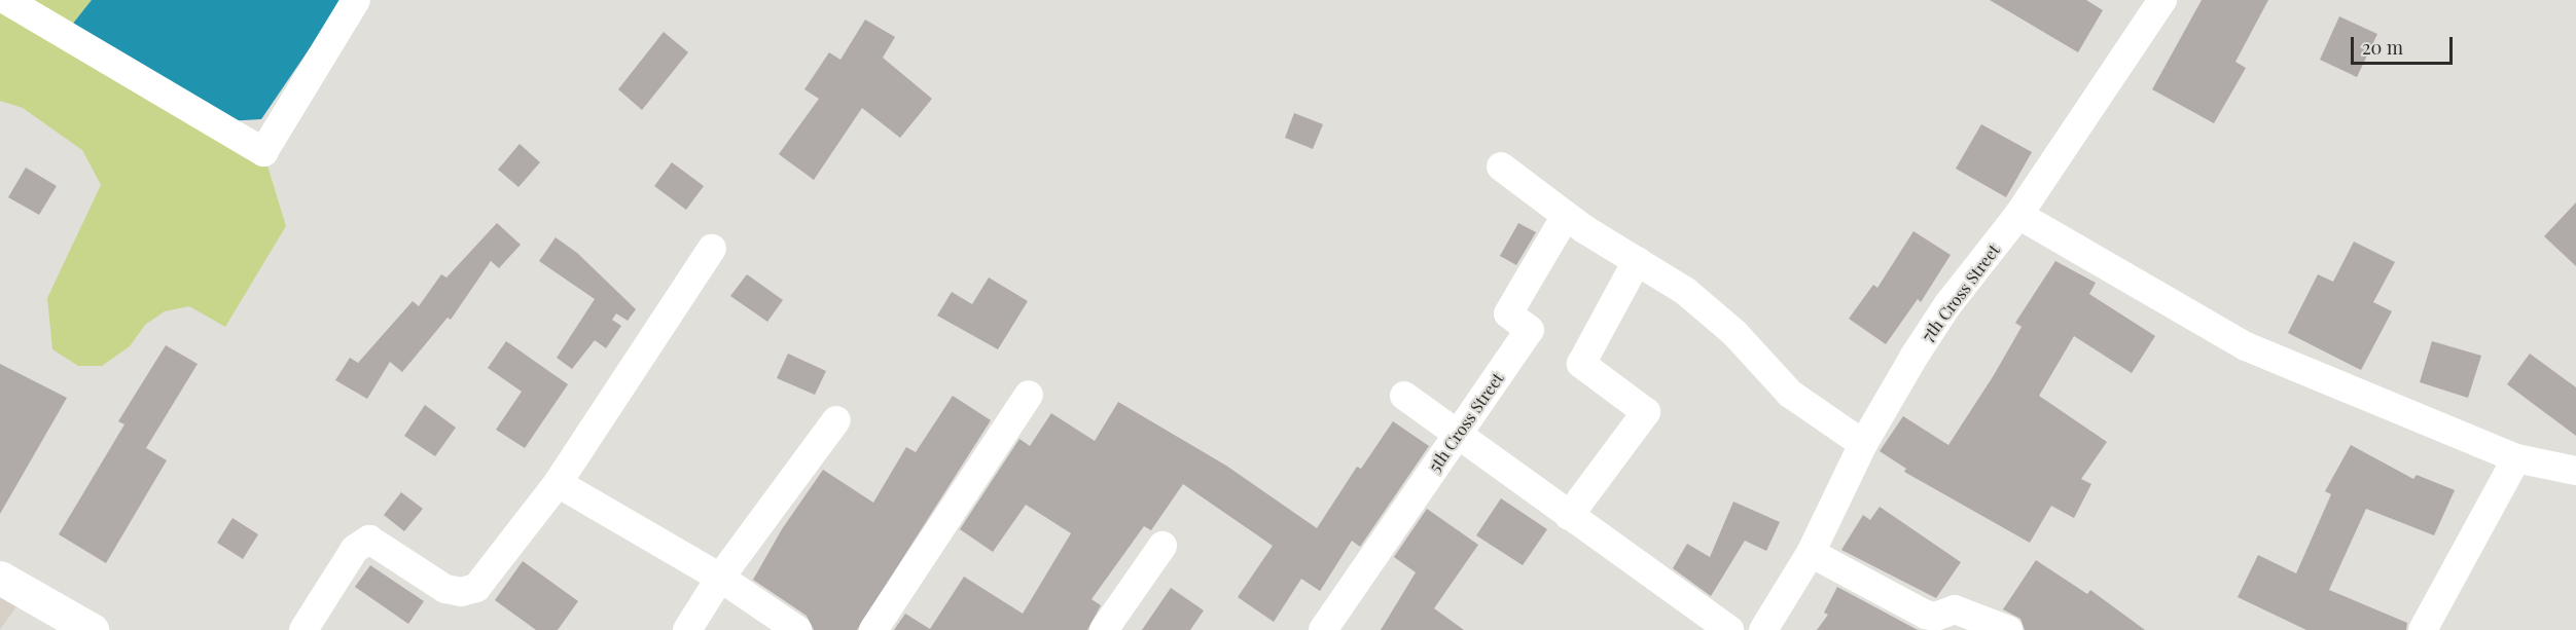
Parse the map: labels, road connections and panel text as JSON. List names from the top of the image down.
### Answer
{
  "streets": {
    "street": ["7th Cross Street", "5th Cross Street"]
  },
  "scale_bar": "20 m"
}
